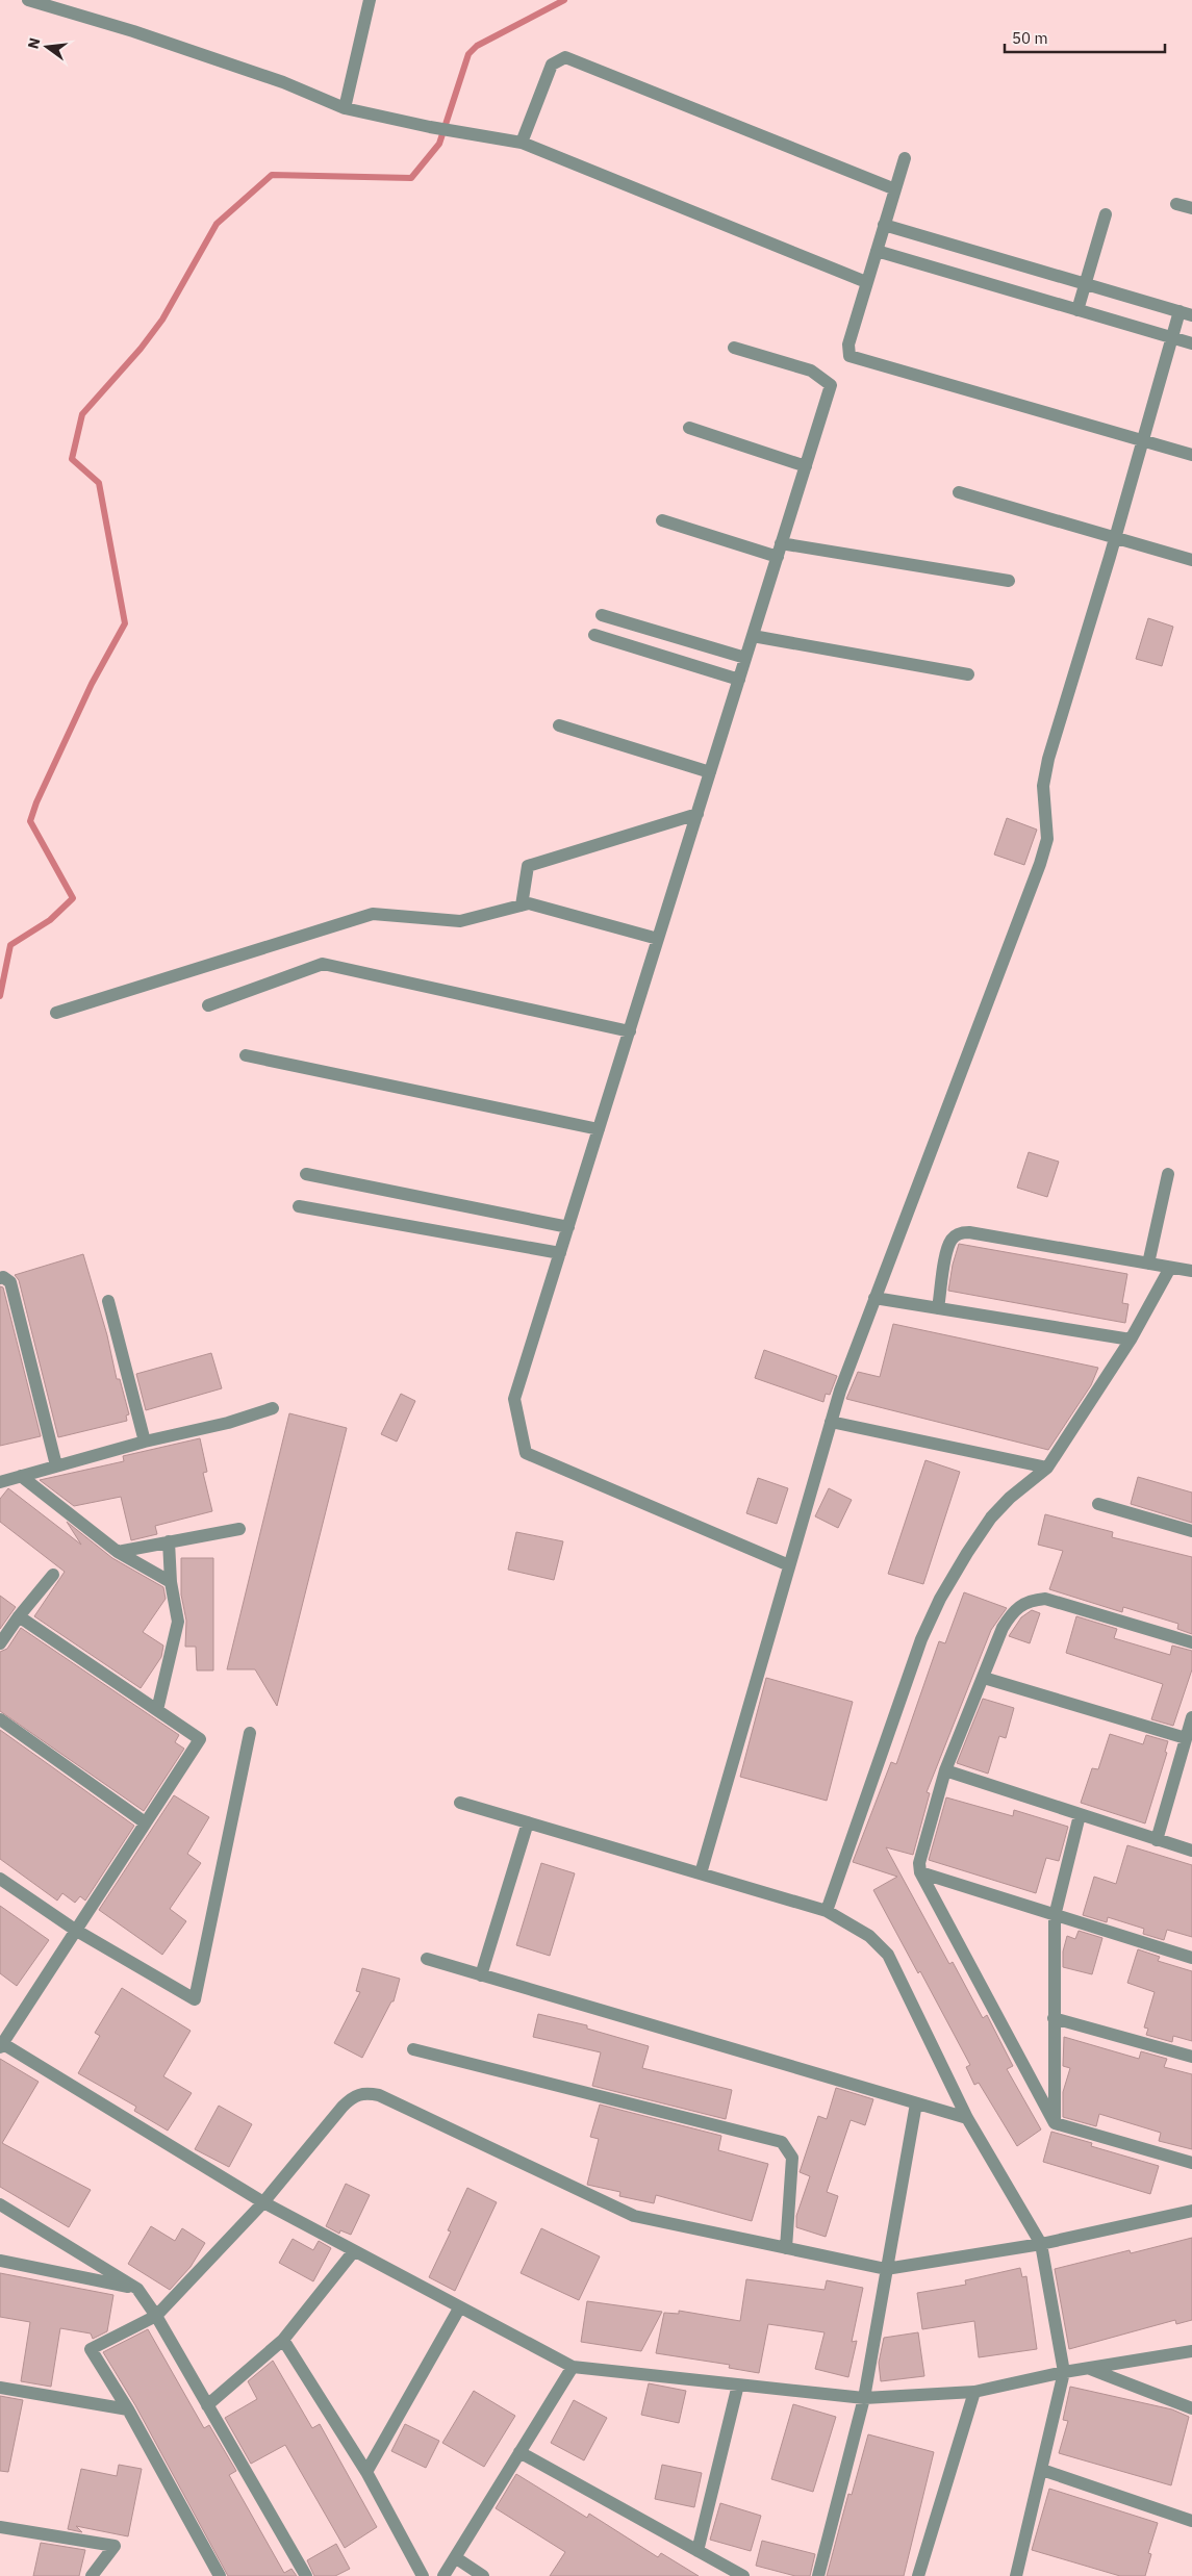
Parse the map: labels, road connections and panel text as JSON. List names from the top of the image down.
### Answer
{
  "scale_bar": "50 m",
  "north": "left"
}
